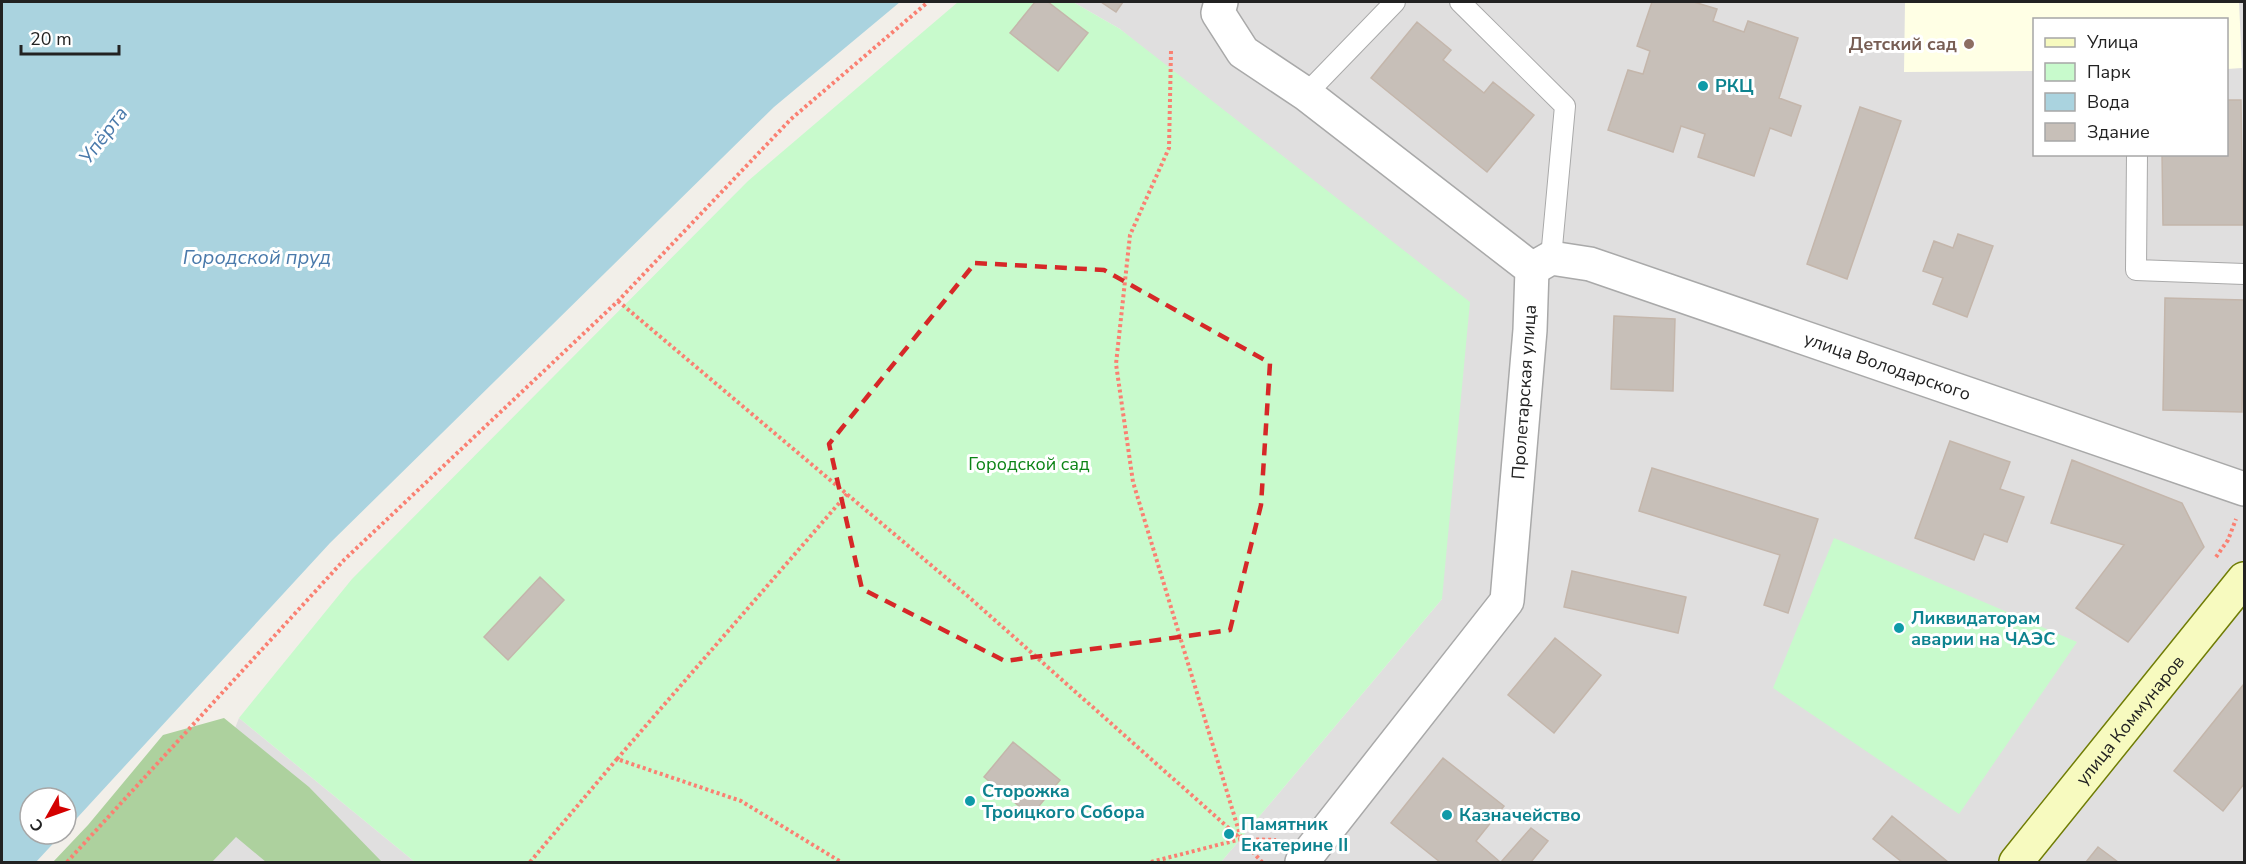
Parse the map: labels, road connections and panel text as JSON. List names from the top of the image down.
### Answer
{
  "streets": {
    "main road": ["улица Коммунаров"],
    "street": ["улица Володарского", "Пролетарская улица"]
  },
  "crossings": [
    ["улица Володарского", "Пролетарская улица"]
  ],
  "water": ["Упёрта", "Городской пруд"],
  "parks": ["Городской сад"],
  "places": [
    "Детский сад",
    "РКЦ",
    "Ликвидаторам аварии на ЧАЭС",
    "Сторожка Троицкого Собора",
    "Казначейство",
    "Памятник Екатерине II"
  ],
  "legend": [
    "Улица",
    "Парк",
    "Вода",
    "Здание"
  ],
  "scale_bar": "20 m",
  "north": "bottom left"
}
